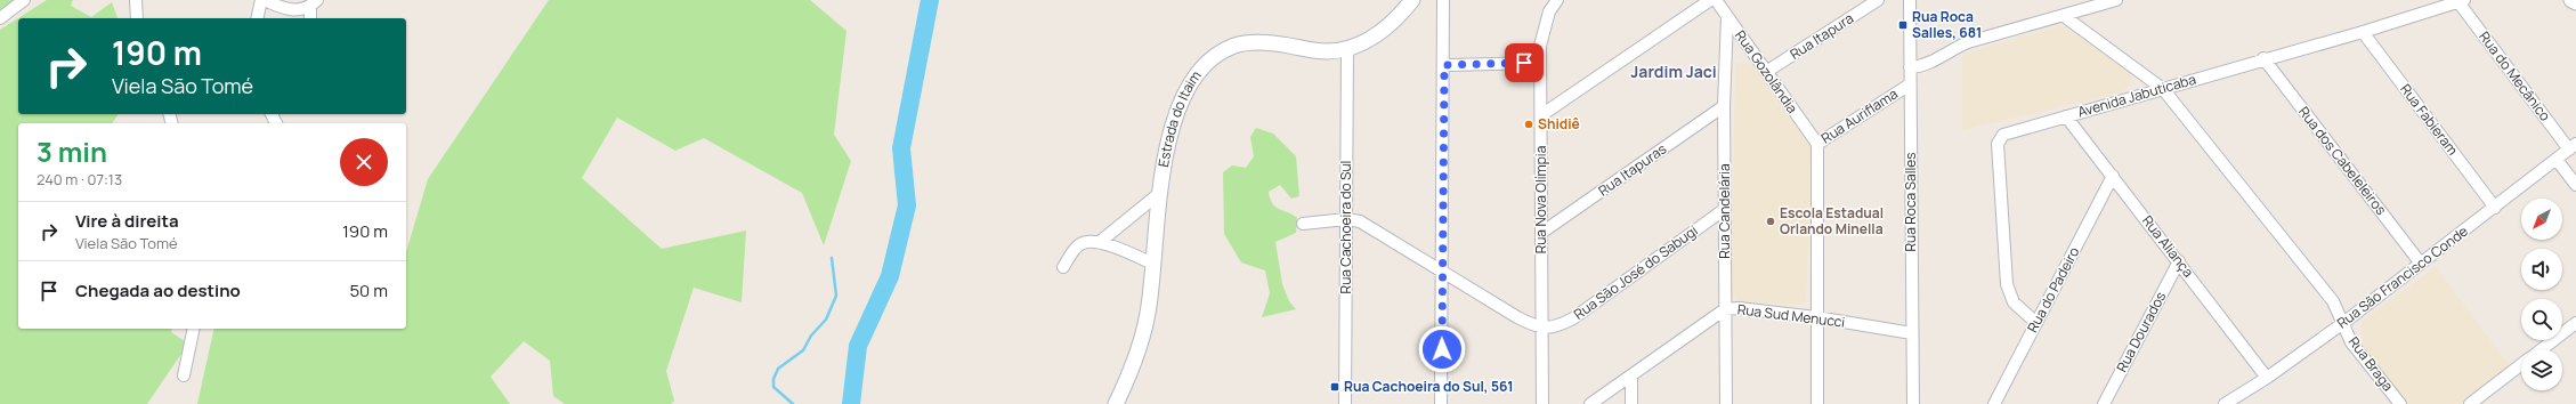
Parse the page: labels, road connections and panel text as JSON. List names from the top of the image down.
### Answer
{
  "streets": {
    "street": [
      "Rua Itapura",
      "Rua Gozolândia",
      "Rua do Mecânico",
      "Avenida Jabuticaba",
      "Rua Auriflama",
      "Rua Fabieram",
      "Estrada do Itaim",
      "Rua dos Cabeleleiros",
      "Rua Itapuras",
      "Rua Nova Olímpia",
      "Rua Roca Salles",
      "Rua Candelária",
      "Rua Cachoeira do Sul",
      "Rua Aliança",
      "Rua São José do Sabugi",
      "Rua São Francisco Conde",
      "Rua do Padeiro",
      "Rua Sud Menucci",
      "Rua Dourados",
      "Rua Braga"
    ]
  },
  "crossings": [
    ["Rua Itapura", "Rua Gozolândia"],
    ["Rua Gozolândia", "Rua Auriflama"],
    ["Rua Gozolândia", "Rua Candelária"],
    ["Rua do Mecânico", "Avenida Jabuticaba"],
    ["Rua do Mecânico", "Rua São Francisco Conde"],
    ["Avenida Jabuticaba", "Rua Fabieram"],
    ["Avenida Jabuticaba", "Rua dos Cabeleleiros"],
    ["Avenida Jabuticaba", "Rua Aliança"],
    ["Avenida Jabuticaba", "Rua do Padeiro"],
    ["Rua Auriflama", "Rua Roca Salles"],
    ["Rua Auriflama", "Rua Sud Menucci"],
    ["Rua Fabieram", "Rua São Francisco Conde"],
    ["Estrada do Itaim", "Rua Cachoeira do Sul"],
    ["Rua dos Cabeleleiros", "Rua São Francisco Conde"],
    ["Rua Itapuras", "Rua Nova Olímpia"],
    ["Rua Itapuras", "Rua Candelária"],
    ["Rua Nova Olímpia", "Rua São José do Sabugi"],
    ["Rua Roca Salles", "Rua Sud Menucci"],
    ["Rua Candelária", "Rua São José do Sabugi"],
    ["Rua Candelária", "Rua Sud Menucci"],
    ["Rua Aliança", "Rua São Francisco Conde"],
    ["Rua Aliança", "Rua do Padeiro"],
    ["Rua Aliança", "Rua Dourados"],
    ["Rua São Francisco Conde", "Rua Braga"]
  ],
  "districts": ["Jardim Jaci"],
  "places": {
    "transit": ["Rua Roca Salles, 681", "Rua Cachoeira do Sul, 561"],
    "other": ["Shidiê", "Escola Estadual Orlando Minella"]
  },
  "north": "bottom left",
  "page": {
    "turn": ["190 m", "Viela São Tomé"],
    "heading": ["3 min", "240 m · 07:13"],
    "list": [
      {
        "name": "Vire à direita",
        "note": "Viela São Tomé",
        "value": "190 m"
      },
      {
        "name": "Chegada ao destino",
        "value": "50 m"
      }
    ]
  }
}
